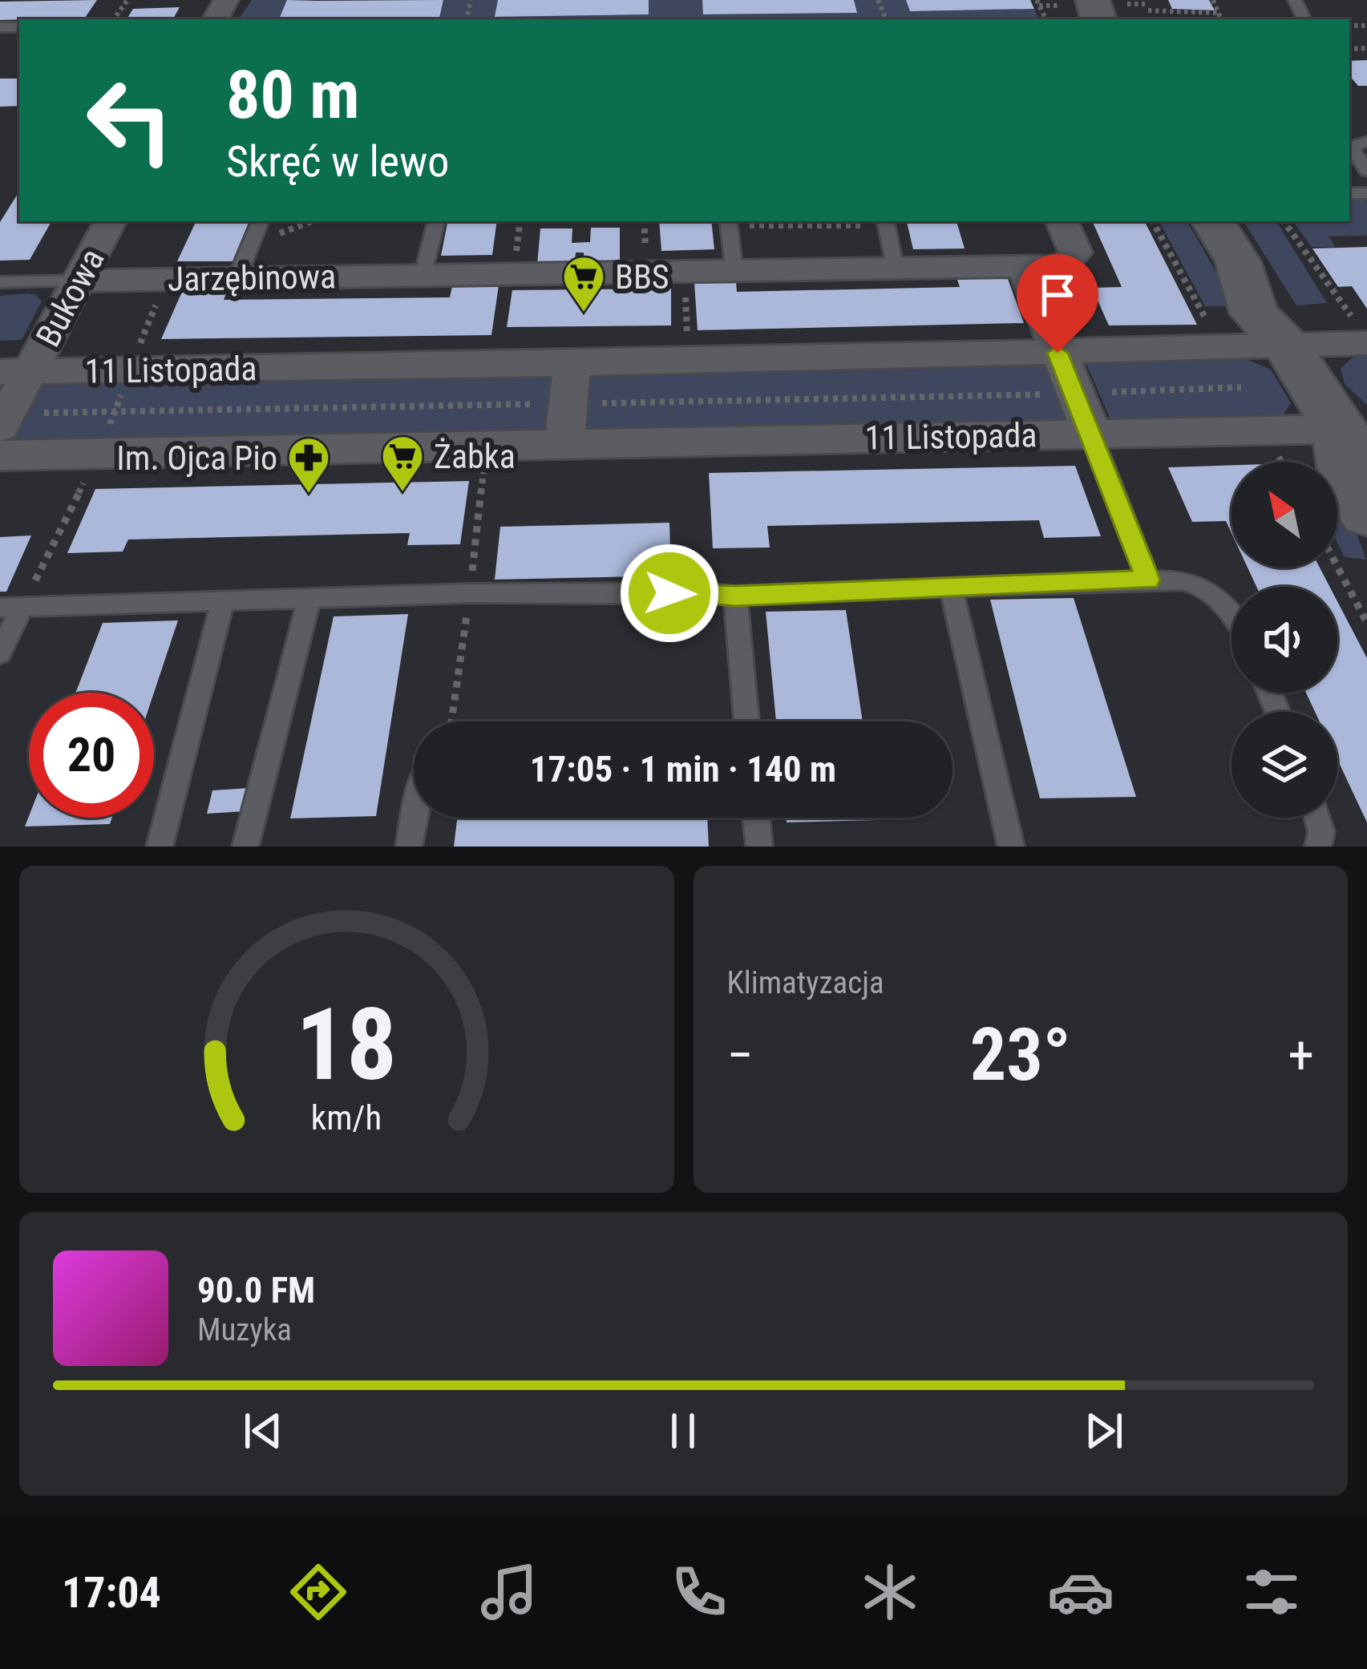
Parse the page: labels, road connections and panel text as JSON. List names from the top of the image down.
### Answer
{
  "streets": {
    "street": ["Jarzębinowa", "Bukowa", "11 Listopada"]
  },
  "crossings": [
    ["Jarzębinowa", "Bukowa"],
    ["Bukowa", "11 Listopada"]
  ],
  "places": {
    "supermarket": ["BBS", "Żabka"],
    "pharmacy": ["Im. Ojca Pio"]
  },
  "north": "top left",
  "page": {
    "turn": ["80 m", "Skręć w lewo"],
    "limit": "20",
    "trip": "17:05 · 1 min · 140 m",
    "tile": "Klimatyzacja",
    "heat": ["−", "23°", "+"],
    "song": ["90.0 FM", "Muzyka"],
    "tabs": "17:04",
    "gauge": ["18", "km/h"]
  }
}
